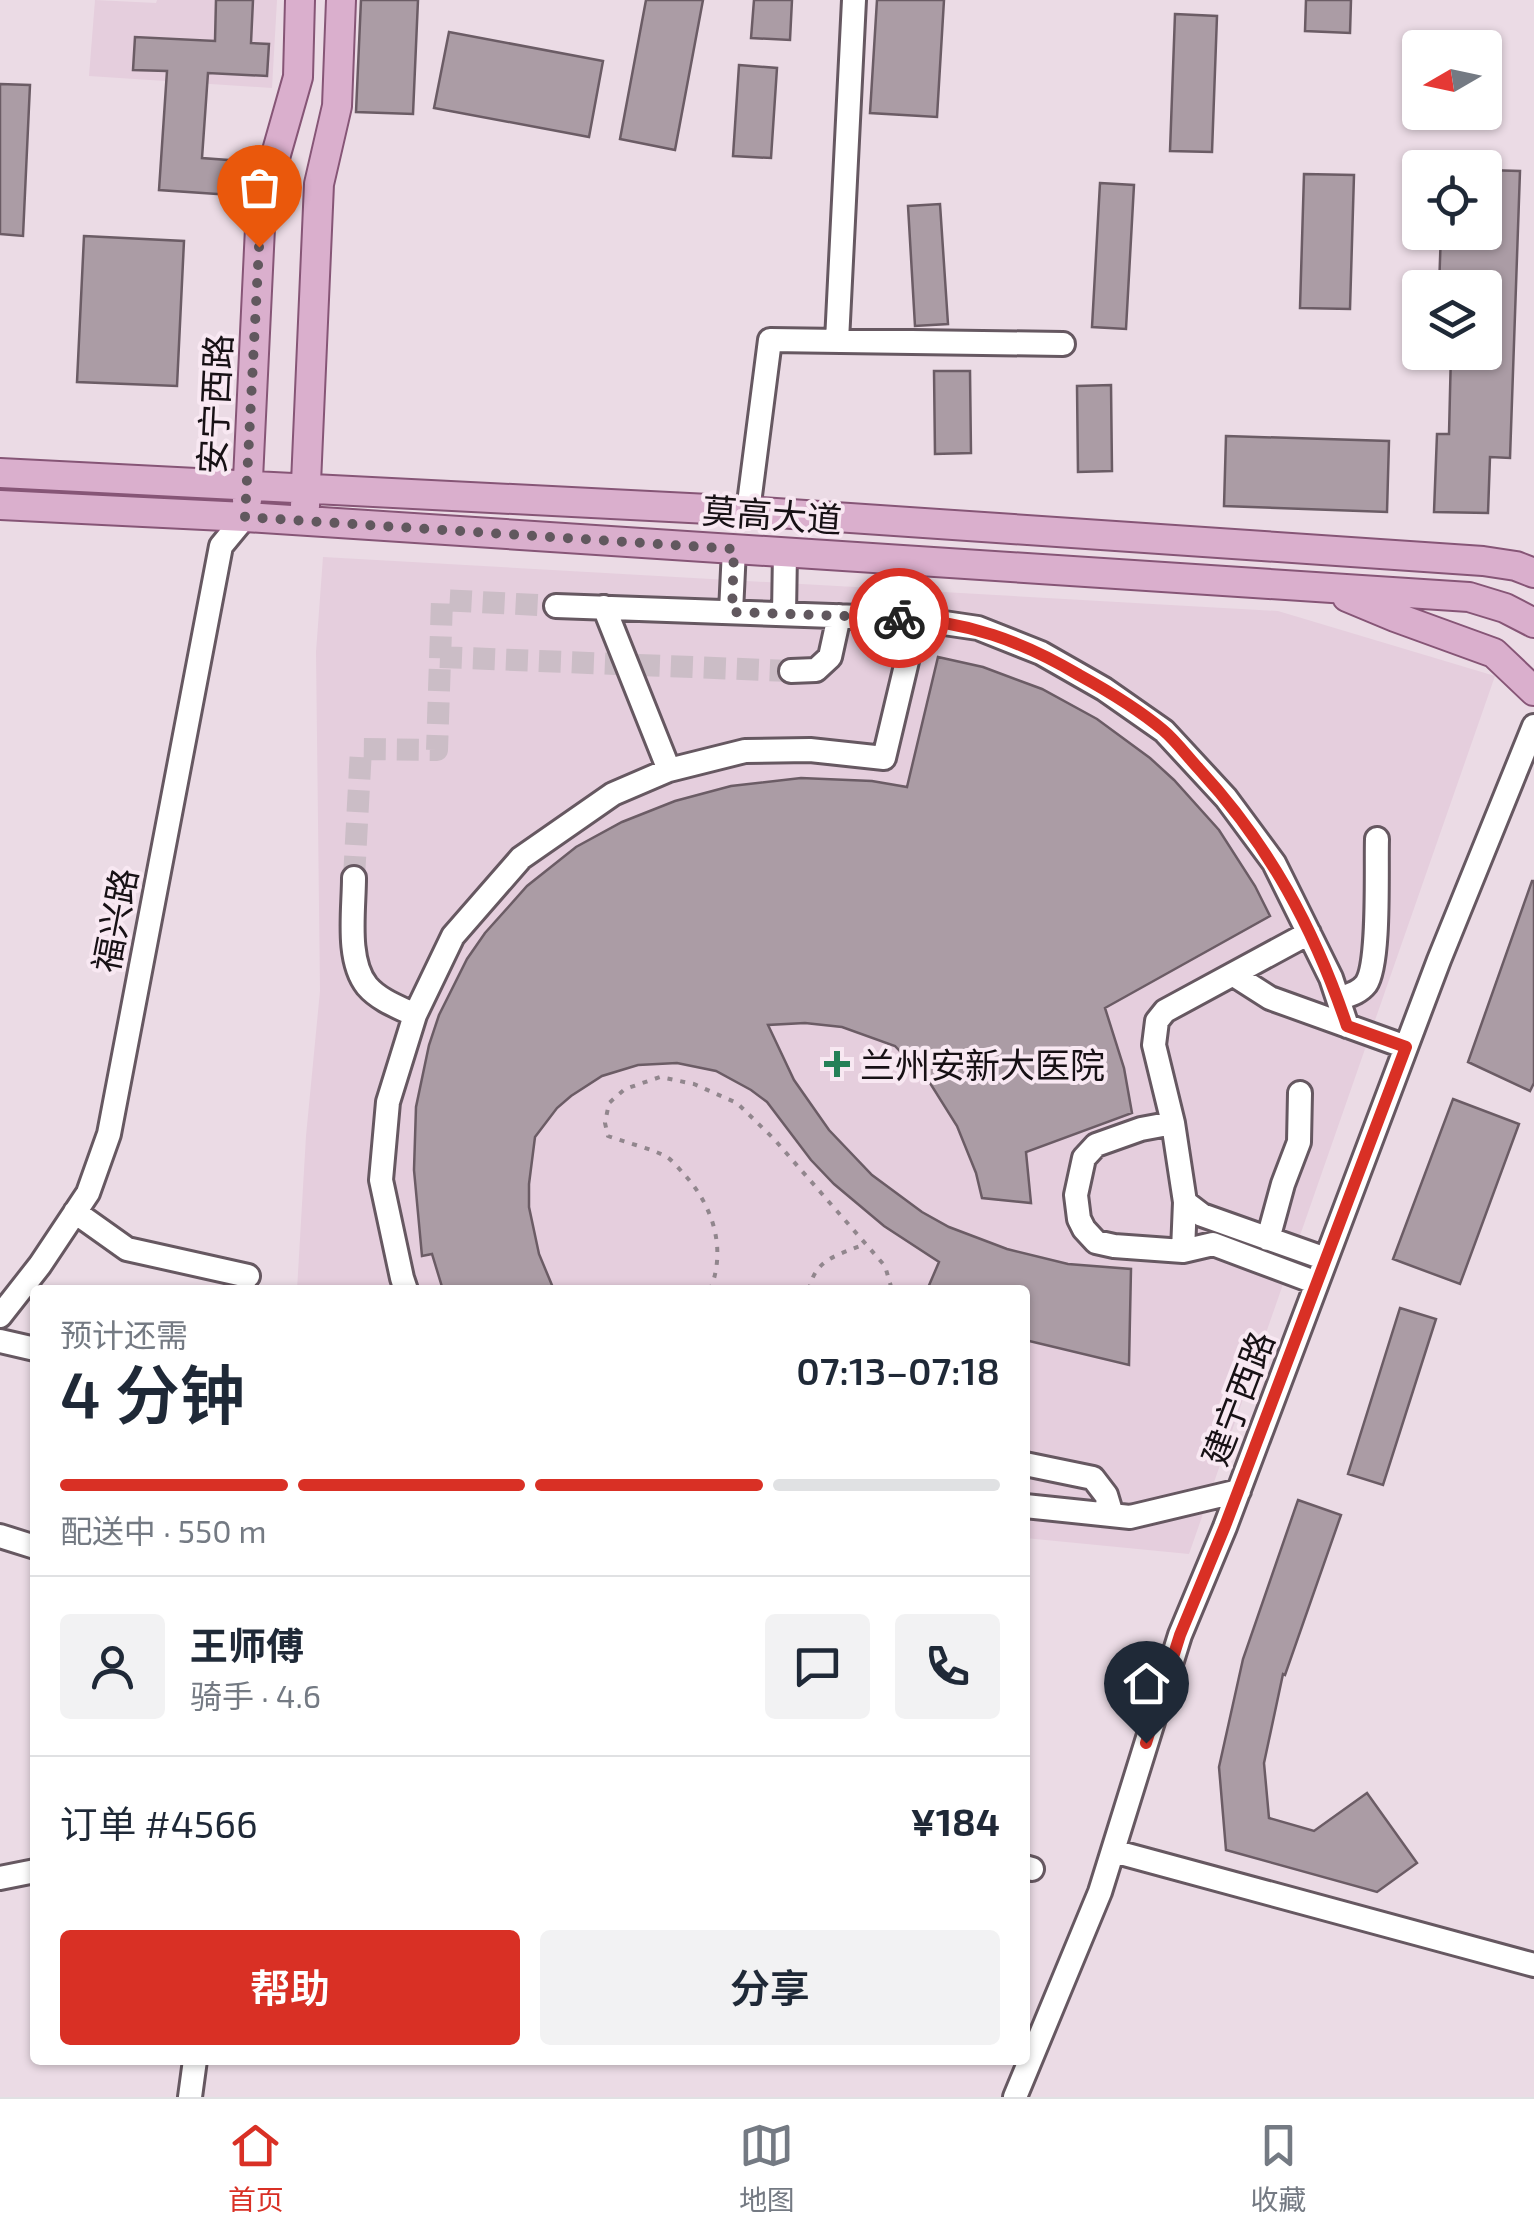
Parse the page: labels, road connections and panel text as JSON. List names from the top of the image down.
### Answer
{
  "streets": {
    "main road": ["安宁西路", "莫高大道"],
    "street": ["福兴路", "建宁西路"]
  },
  "crossings": [
    ["安宁西路", "莫高大道"],
    ["安宁西路", "福兴路"],
    ["莫高大道", "福兴路"]
  ],
  "places": {
    "health": ["兰州安新大医院"]
  },
  "north": "left",
  "page": {
    "heading": ["4 分钟", "预计还需", "07:13–07:18"],
    "panel": [
      "王师傅",
      "骑手 · 4.6",
      "订单 #4566",
      "¥184"
    ],
    "bar": "配送中 · 550 m",
    "buttons": ["帮助", "分享"],
    "tabs": ["首页", "地图", "收藏"]
  }
}
